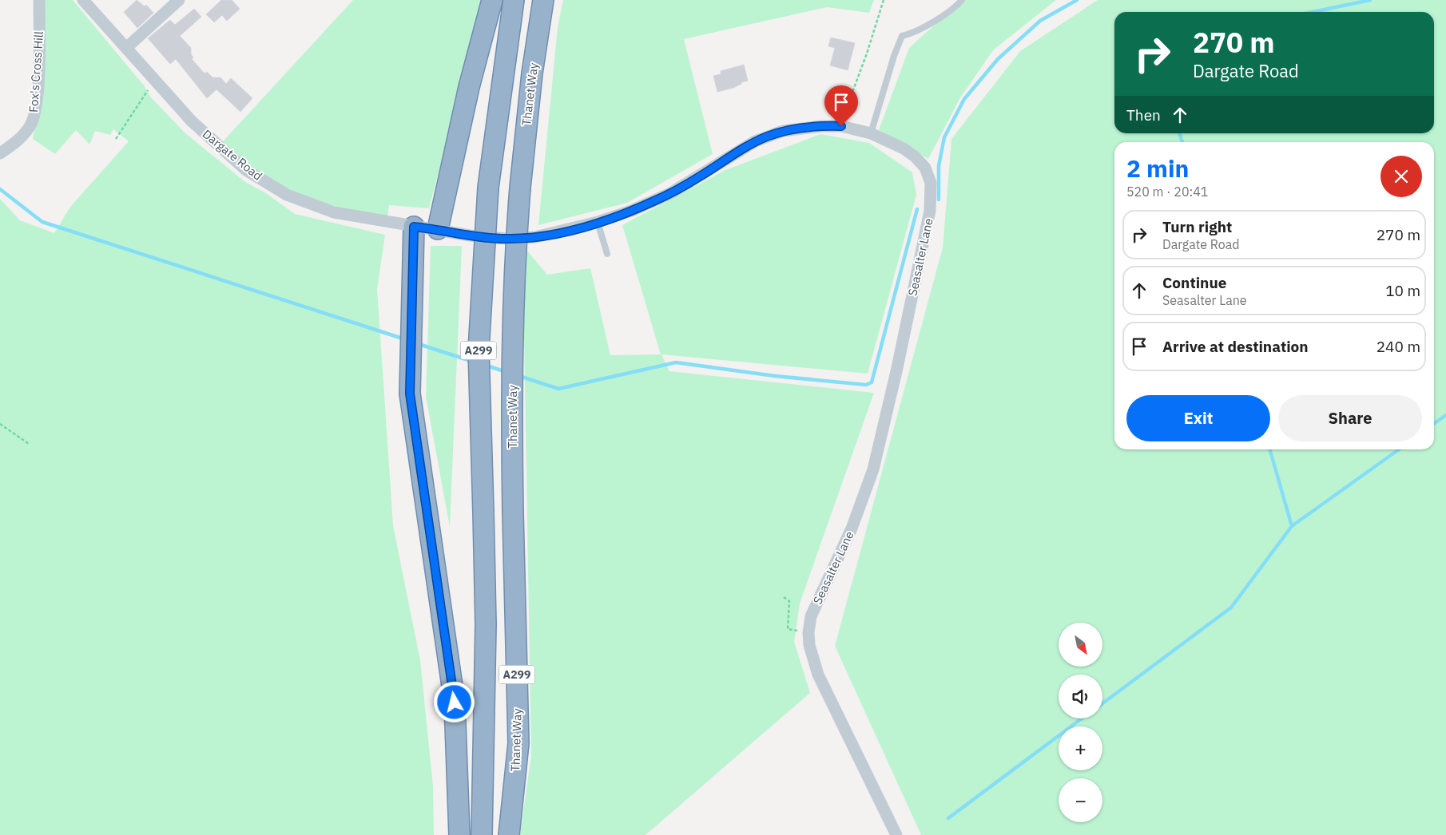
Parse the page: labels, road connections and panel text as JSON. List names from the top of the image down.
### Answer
{
  "streets": {
    "highway": ["Thanet Way", "A299"],
    "street": ["Fox's Cross Hill", "Dargate Road", "Seasalter Lane"]
  },
  "crossings": [
    ["Dargate Road", "Seasalter Lane"]
  ],
  "north": "bottom right",
  "page": {
    "turn": ["270 m", "Dargate Road"],
    "then": "Then",
    "heading": ["2 min", "520 m · 20:41"],
    "list": [
      {
        "name": "Turn right",
        "note": "Dargate Road",
        "value": "270 m"
      },
      {
        "name": "Continue",
        "note": "Seasalter Lane",
        "value": "10 m"
      },
      {
        "name": "Arrive at destination",
        "value": "240 m"
      }
    ],
    "buttons": ["Exit", "Share"],
    "map_buttons": ["+", "−"]
  }
}
